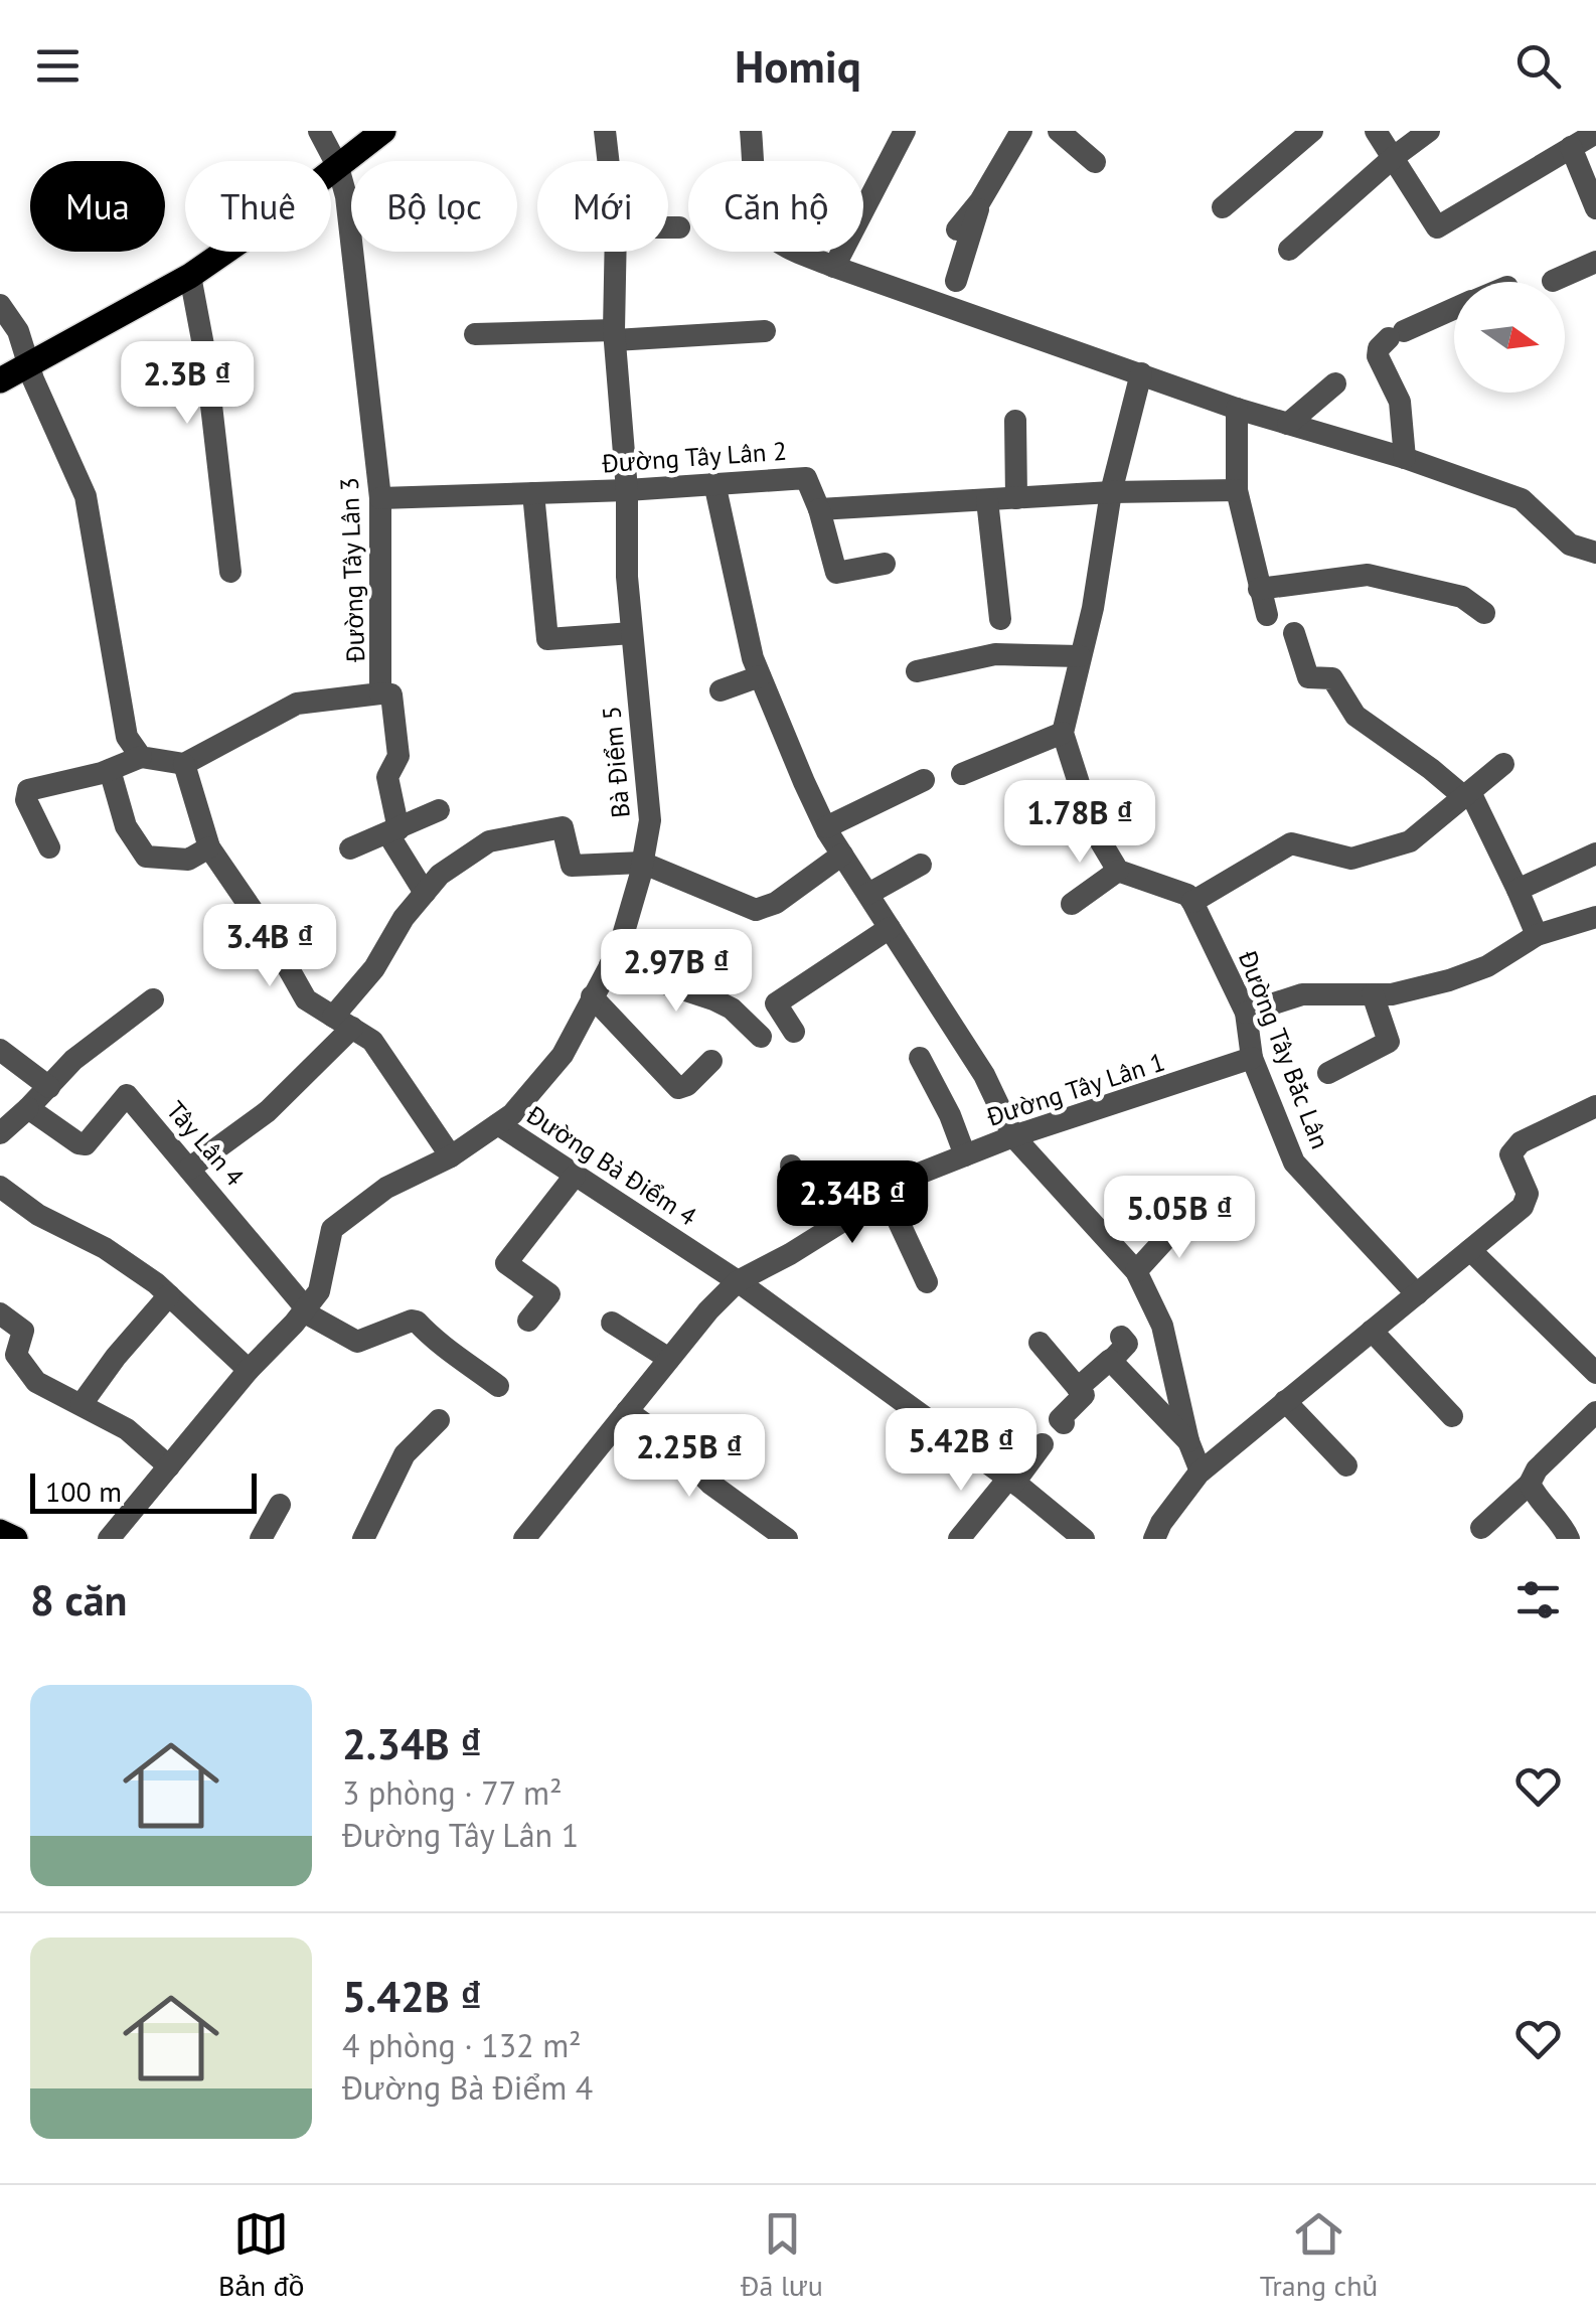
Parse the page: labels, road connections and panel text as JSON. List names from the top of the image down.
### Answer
{
  "streets": {
    "street": [
      "Đường Tây Lân 2",
      "Đường Tây Lân 3",
      "Bà Điểm 5",
      "Đường Tây Bắc Lân",
      "Đường Tây Lân 1",
      "Tây Lân 4",
      "Đường Bà Điểm 4"
    ]
  },
  "crossings": [
    ["Đường Tây Lân 2", "Đường Tây Lân 3"],
    ["Đường Tây Lân 2", "Bà Điểm 5"],
    ["Bà Điểm 5", "Tây Lân 4"],
    ["Bà Điểm 5", "Đường Bà Điểm 4"],
    ["Đường Tây Bắc Lân", "Đường Tây Lân 1"],
    ["Đường Tây Lân 1", "Đường Bà Điểm 4"]
  ],
  "scale_bar": "100 m",
  "north": "right",
  "page": {
    "header": "Homiq",
    "chip": [
      "Mua",
      "Thuê",
      "Bộ lọc",
      "Mới",
      "Căn hộ"
    ],
    "price": [
      "2.3B ₫",
      "1.78B ₫",
      "3.4B ₫",
      "2.97B ₫",
      "2.34B ₫",
      "5.05B ₫",
      "5.42B ₫",
      "2.25B ₫"
    ],
    "scale": "100 m",
    "heading": "8 căn",
    "list": [
      {
        "name": "2.34B ₫",
        "note": "3 phòng · 77 m² · Đường Tây Lân 1"
      },
      {
        "name": "5.42B ₫",
        "note": "4 phòng · 132 m² · Đường Bà Điểm 4"
      }
    ],
    "tabs": ["Bản đồ", "Đã lưu", "Trang chủ"]
  }
}
